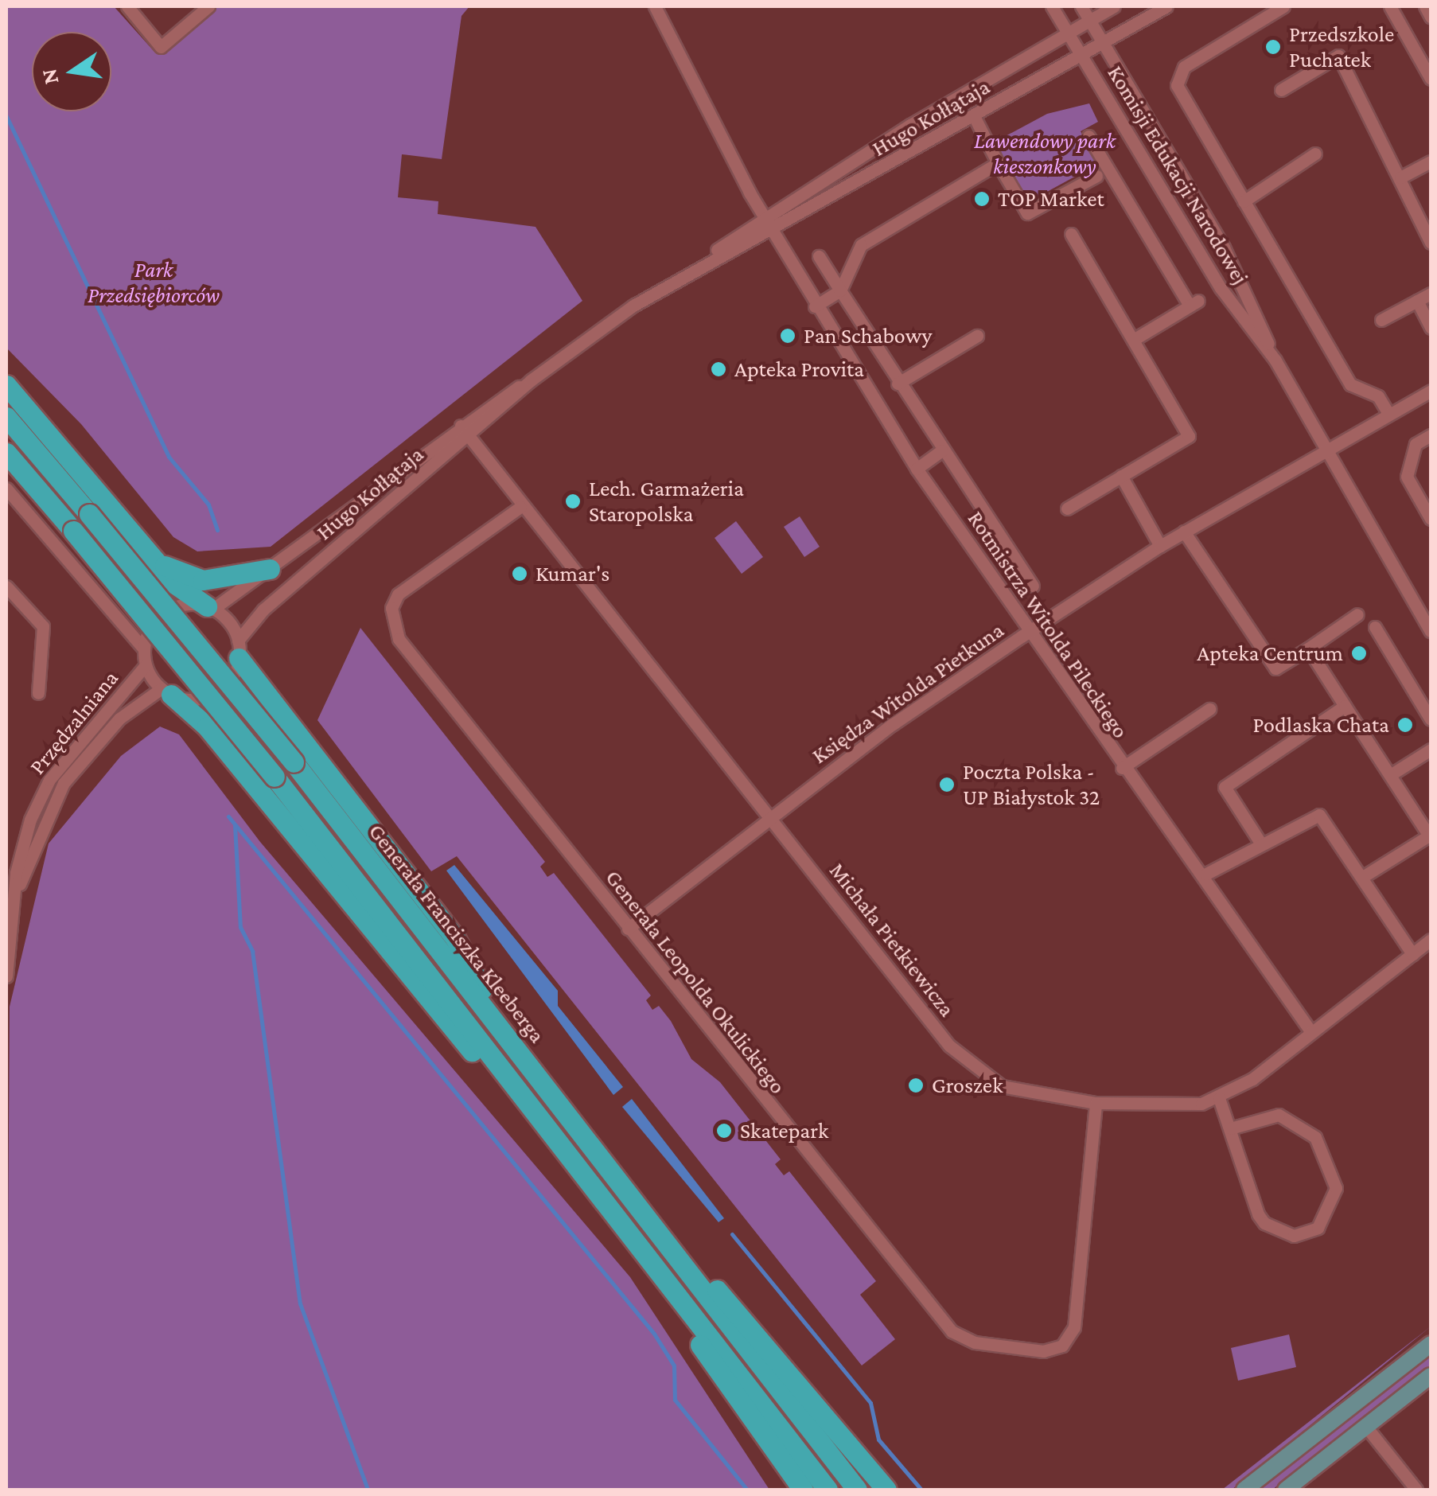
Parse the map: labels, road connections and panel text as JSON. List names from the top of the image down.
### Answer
{
  "streets": {
    "highway": ["Generała Franciszka Kleeberga"],
    "street": [
      "Hugo Kołłątaja",
      "Komisji Edukacji Narodowej",
      "Rotmistrza Witolda Pileckiego",
      "Księdza Witolda Pietkuna",
      "Przędzalniana",
      "Michała Pietkiewicza",
      "Generała Leopolda Okulickiego"
    ]
  },
  "crossings": [
    ["Hugo Kołłątaja", "Komisji Edukacji Narodowej"],
    ["Hugo Kołłątaja", "Rotmistrza Witolda Pileckiego"],
    ["Hugo Kołłątaja", "Przędzalniana"],
    ["Hugo Kołłątaja", "Michała Pietkiewicza"],
    ["Komisji Edukacji Narodowej", "Księdza Witolda Pietkuna"],
    ["Rotmistrza Witolda Pileckiego", "Księdza Witolda Pietkuna"],
    ["Rotmistrza Witolda Pileckiego", "Michała Pietkiewicza"],
    ["Księdza Witolda Pietkuna", "Michała Pietkiewicza"],
    ["Księdza Witolda Pietkuna", "Generała Leopolda Okulickiego"],
    ["Michała Pietkiewicza", "Generała Leopolda Okulickiego"]
  ],
  "parks": ["Lawendowy park kieszonkowy", "Park Przedsiębiorców"],
  "places": [
    "Przedszkole Puchatek",
    "TOP Market",
    "Pan Schabowy",
    "Apteka Provita",
    "Lech. Garmażeria Staropolska",
    "Kumar's",
    "Apteka Centrum",
    "Podlaska Chata",
    "Poczta Polska - UP Białystok 32",
    "Groszek",
    "Skatepark"
  ],
  "north": "left"
}
